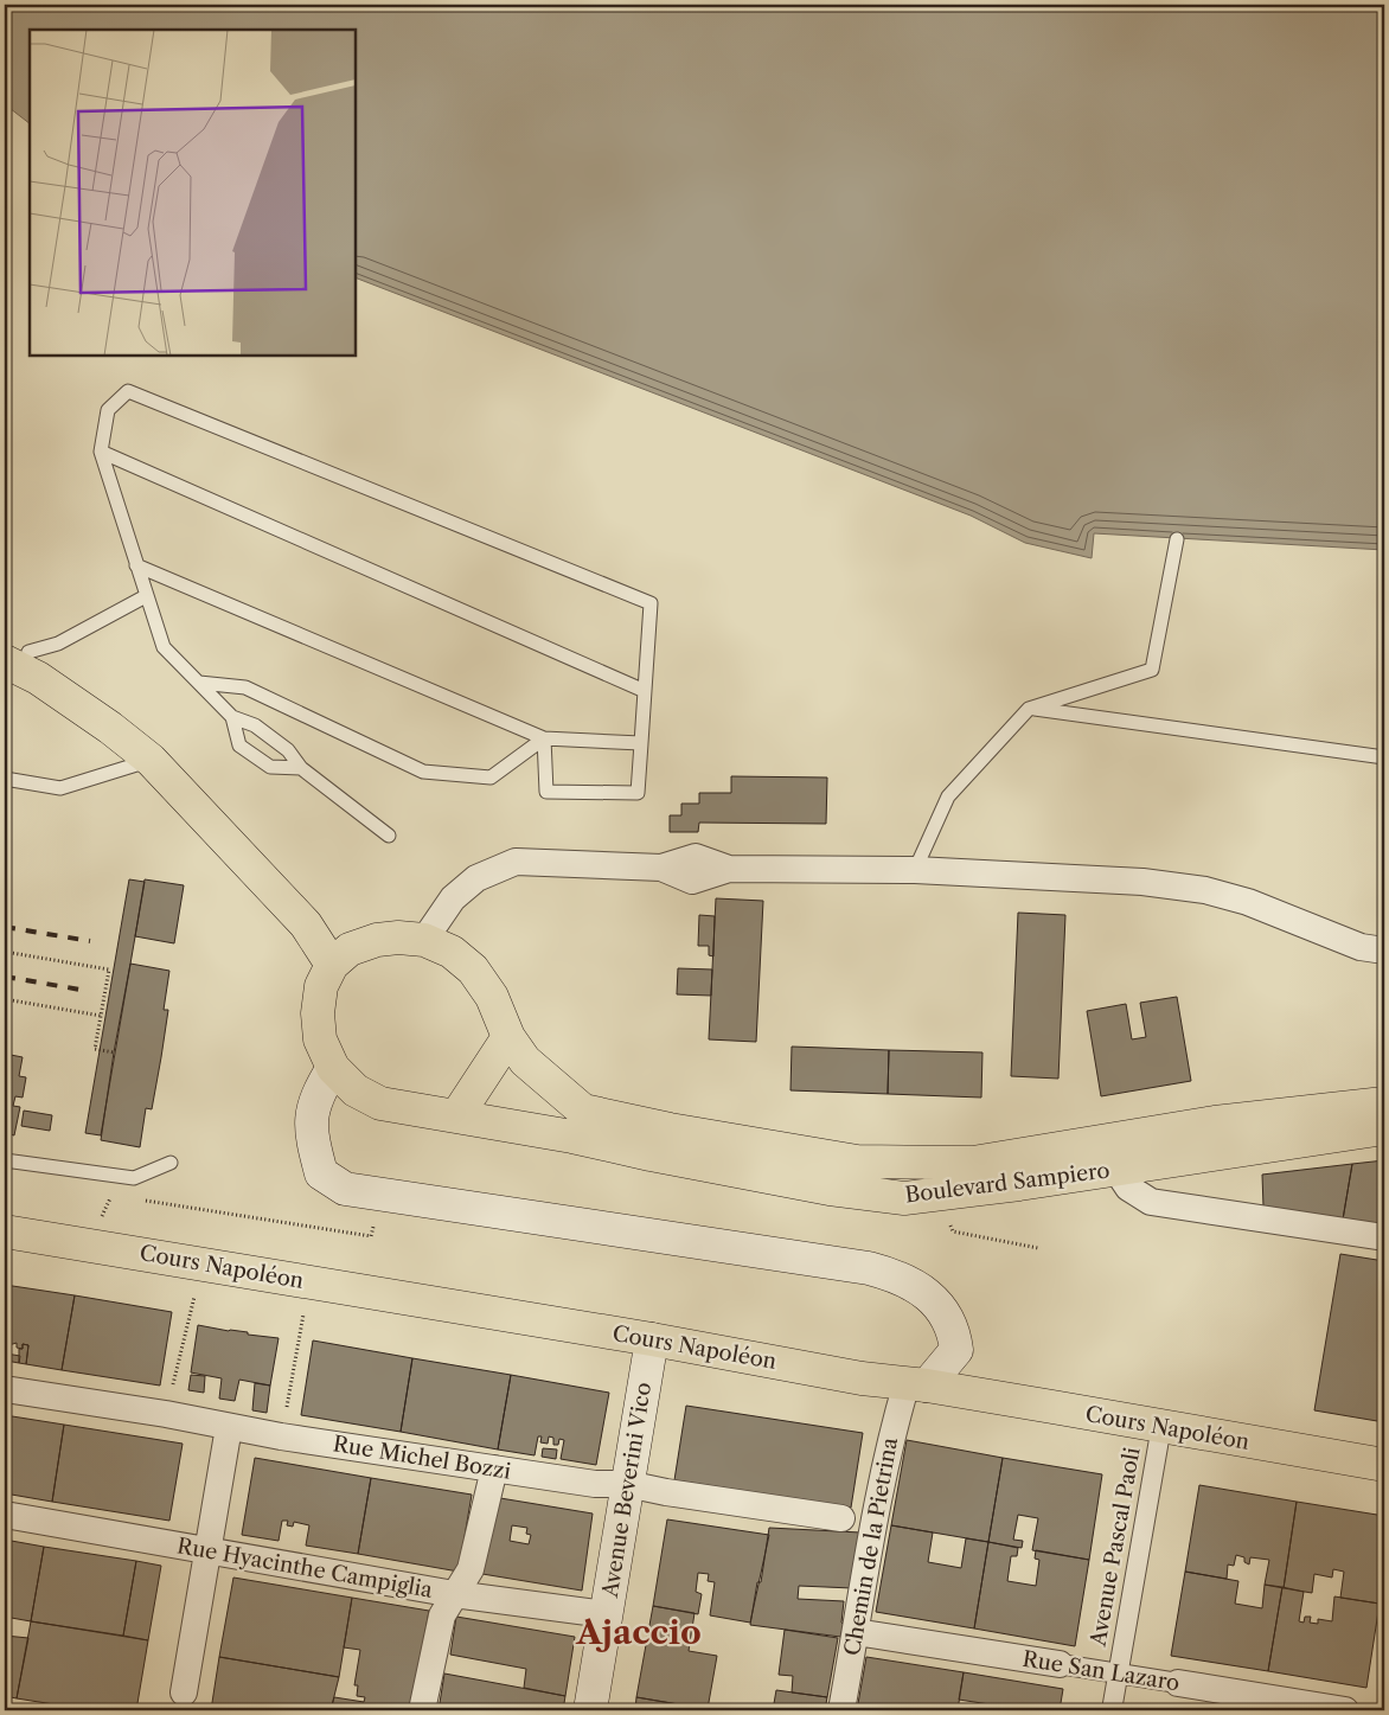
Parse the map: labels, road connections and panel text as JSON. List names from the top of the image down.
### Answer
{
  "streets": {
    "main road": ["Boulevard Sampiero", "Cours Napoléon", "Avenue Beverini Vico"],
    "street": [
      "Rue Michel Bozzi",
      "Chemin de la Pietrina",
      "Avenue Pascal Paoli",
      "Rue Hyacinthe Campiglia",
      "Rue San Lazaro"
    ]
  },
  "crossings": [
    ["Cours Napoléon", "Avenue Beverini Vico"],
    ["Cours Napoléon", "Chemin de la Pietrina"],
    ["Cours Napoléon", "Avenue Pascal Paoli"],
    ["Rue Michel Bozzi", "Avenue Beverini Vico"],
    ["Avenue Beverini Vico", "Rue Hyacinthe Campiglia"],
    ["Chemin de la Pietrina", "Rue San Lazaro"],
    ["Avenue Pascal Paoli", "Rue San Lazaro"]
  ],
  "districts": ["Ajaccio"]
}
